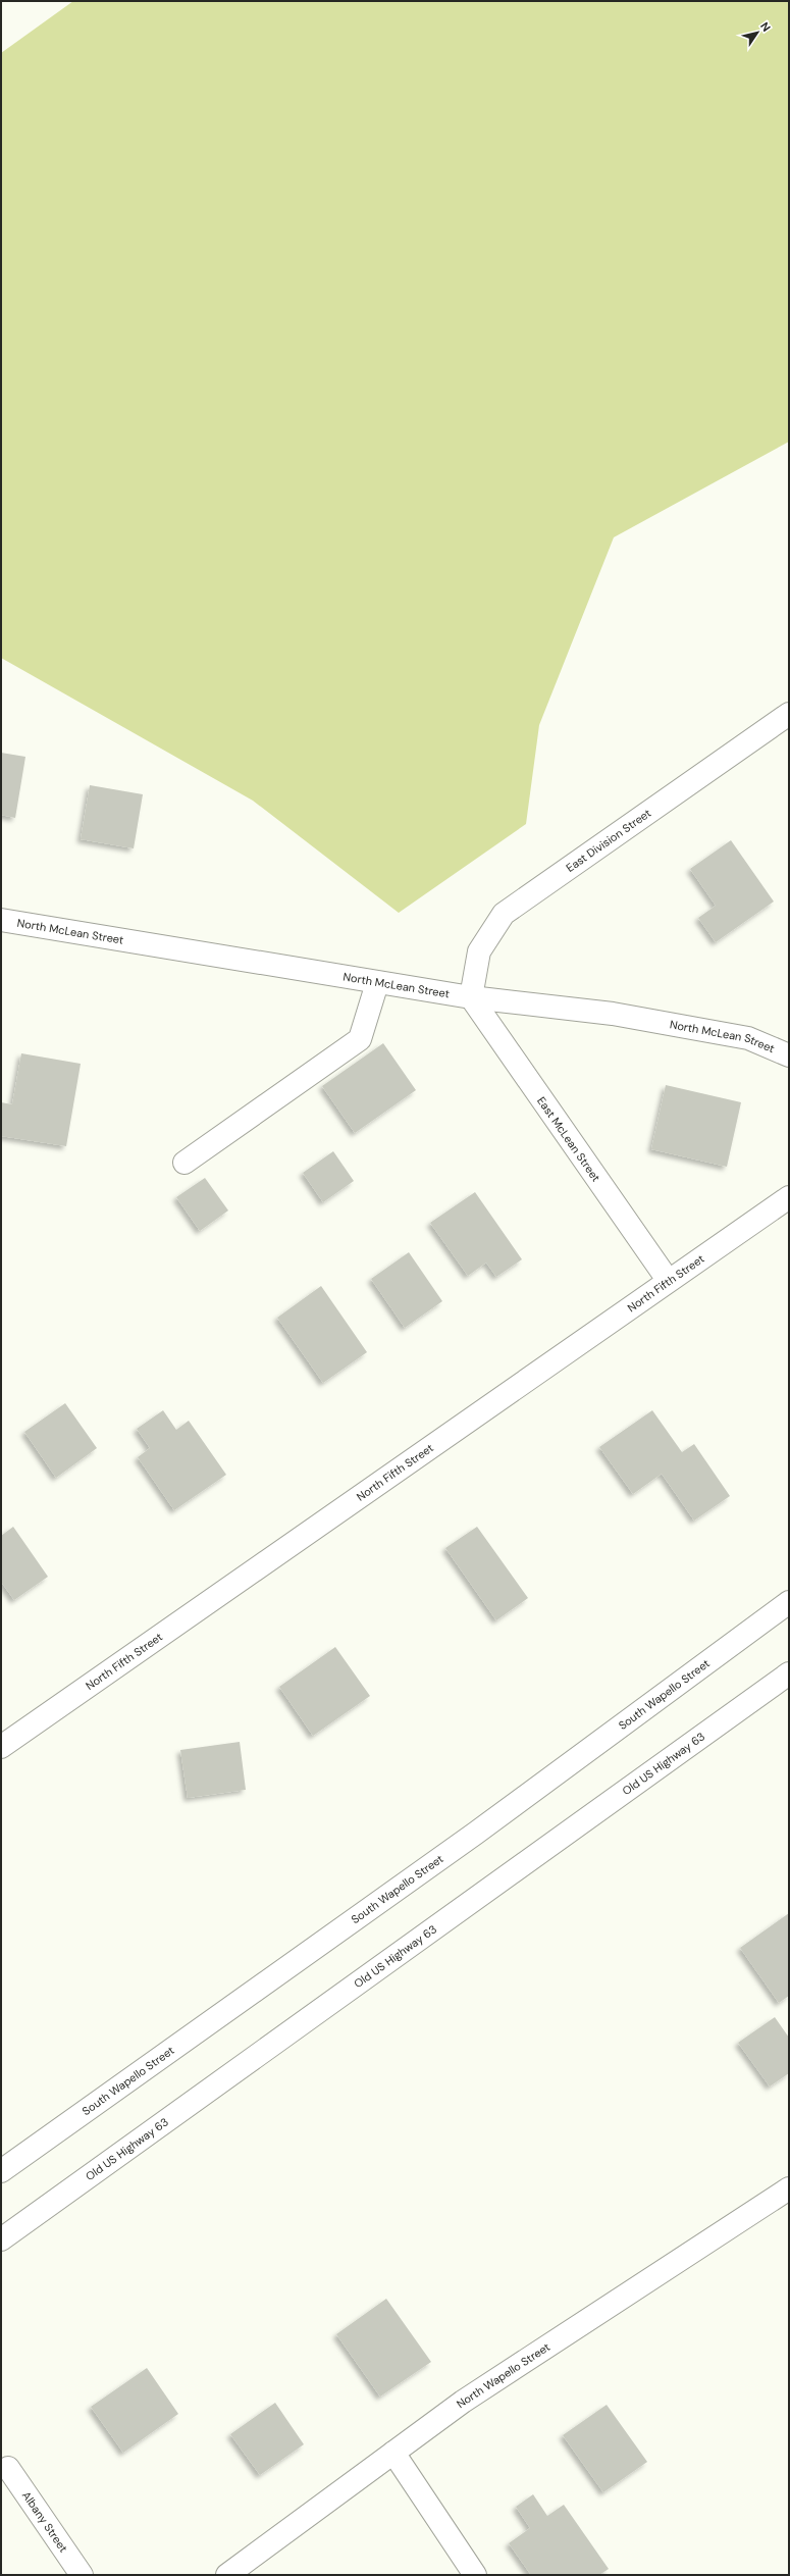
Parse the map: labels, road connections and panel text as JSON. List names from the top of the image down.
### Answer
{
  "streets": {
    "main road": [
      "East Division Street",
      "North McLean Street",
      "East McLean Street",
      "North Fifth Street",
      "South Wapello Street",
      "Old US Highway 63",
      "North Wapello Street",
      "Albany Street"
    ]
  },
  "crossings": [
    ["East Division Street", "North McLean Street"],
    ["East Division Street", "East McLean Street"],
    ["North McLean Street", "East McLean Street"],
    ["East McLean Street", "North Fifth Street"]
  ],
  "north": "top right"
}
